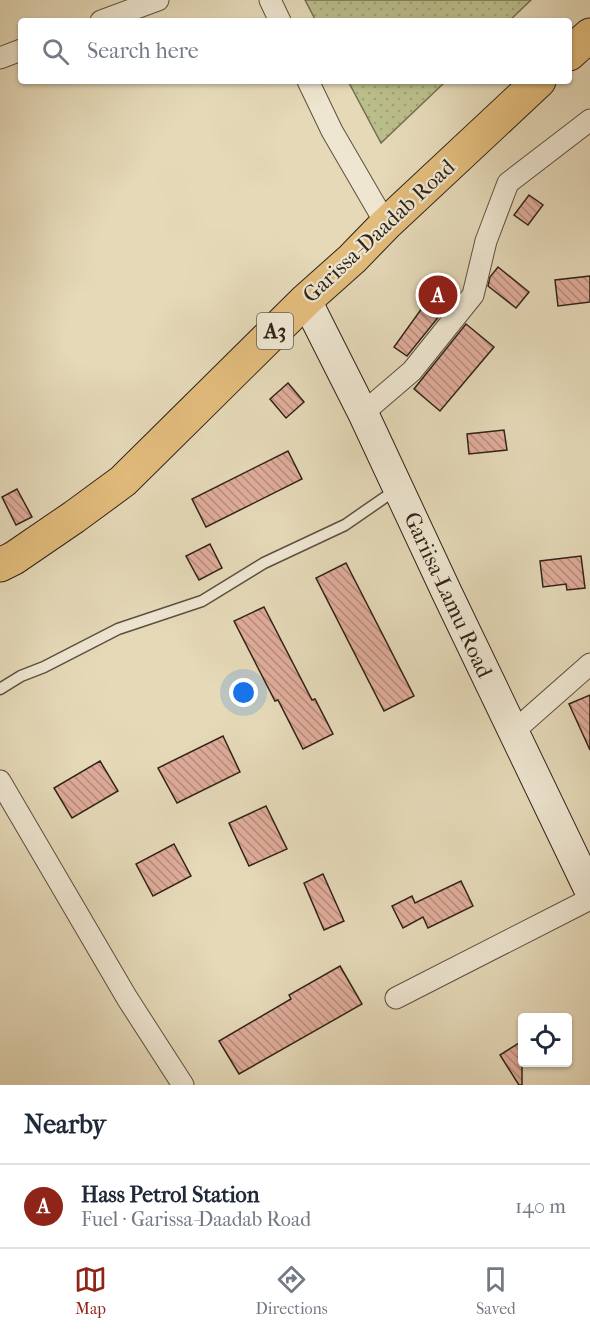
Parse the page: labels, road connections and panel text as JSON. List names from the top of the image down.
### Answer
{
  "streets": {
    "highway": ["Garissa-Daadab Road", "A3"],
    "street": ["Gariisa-Lamu Road"]
  },
  "crossings": [
    ["Garissa-Daadab Road", "Gariisa-Lamu Road"]
  ],
  "page": {
    "search": "Search here",
    "pins": "A",
    "heading": "Nearby",
    "list": [
      {
        "mark": "A",
        "name": "Hass Petrol Station",
        "note": "Fuel · Garissa-Daadab Road",
        "value": "140 m"
      }
    ],
    "nav": ["Map", "Directions", "Saved"]
  }
}
